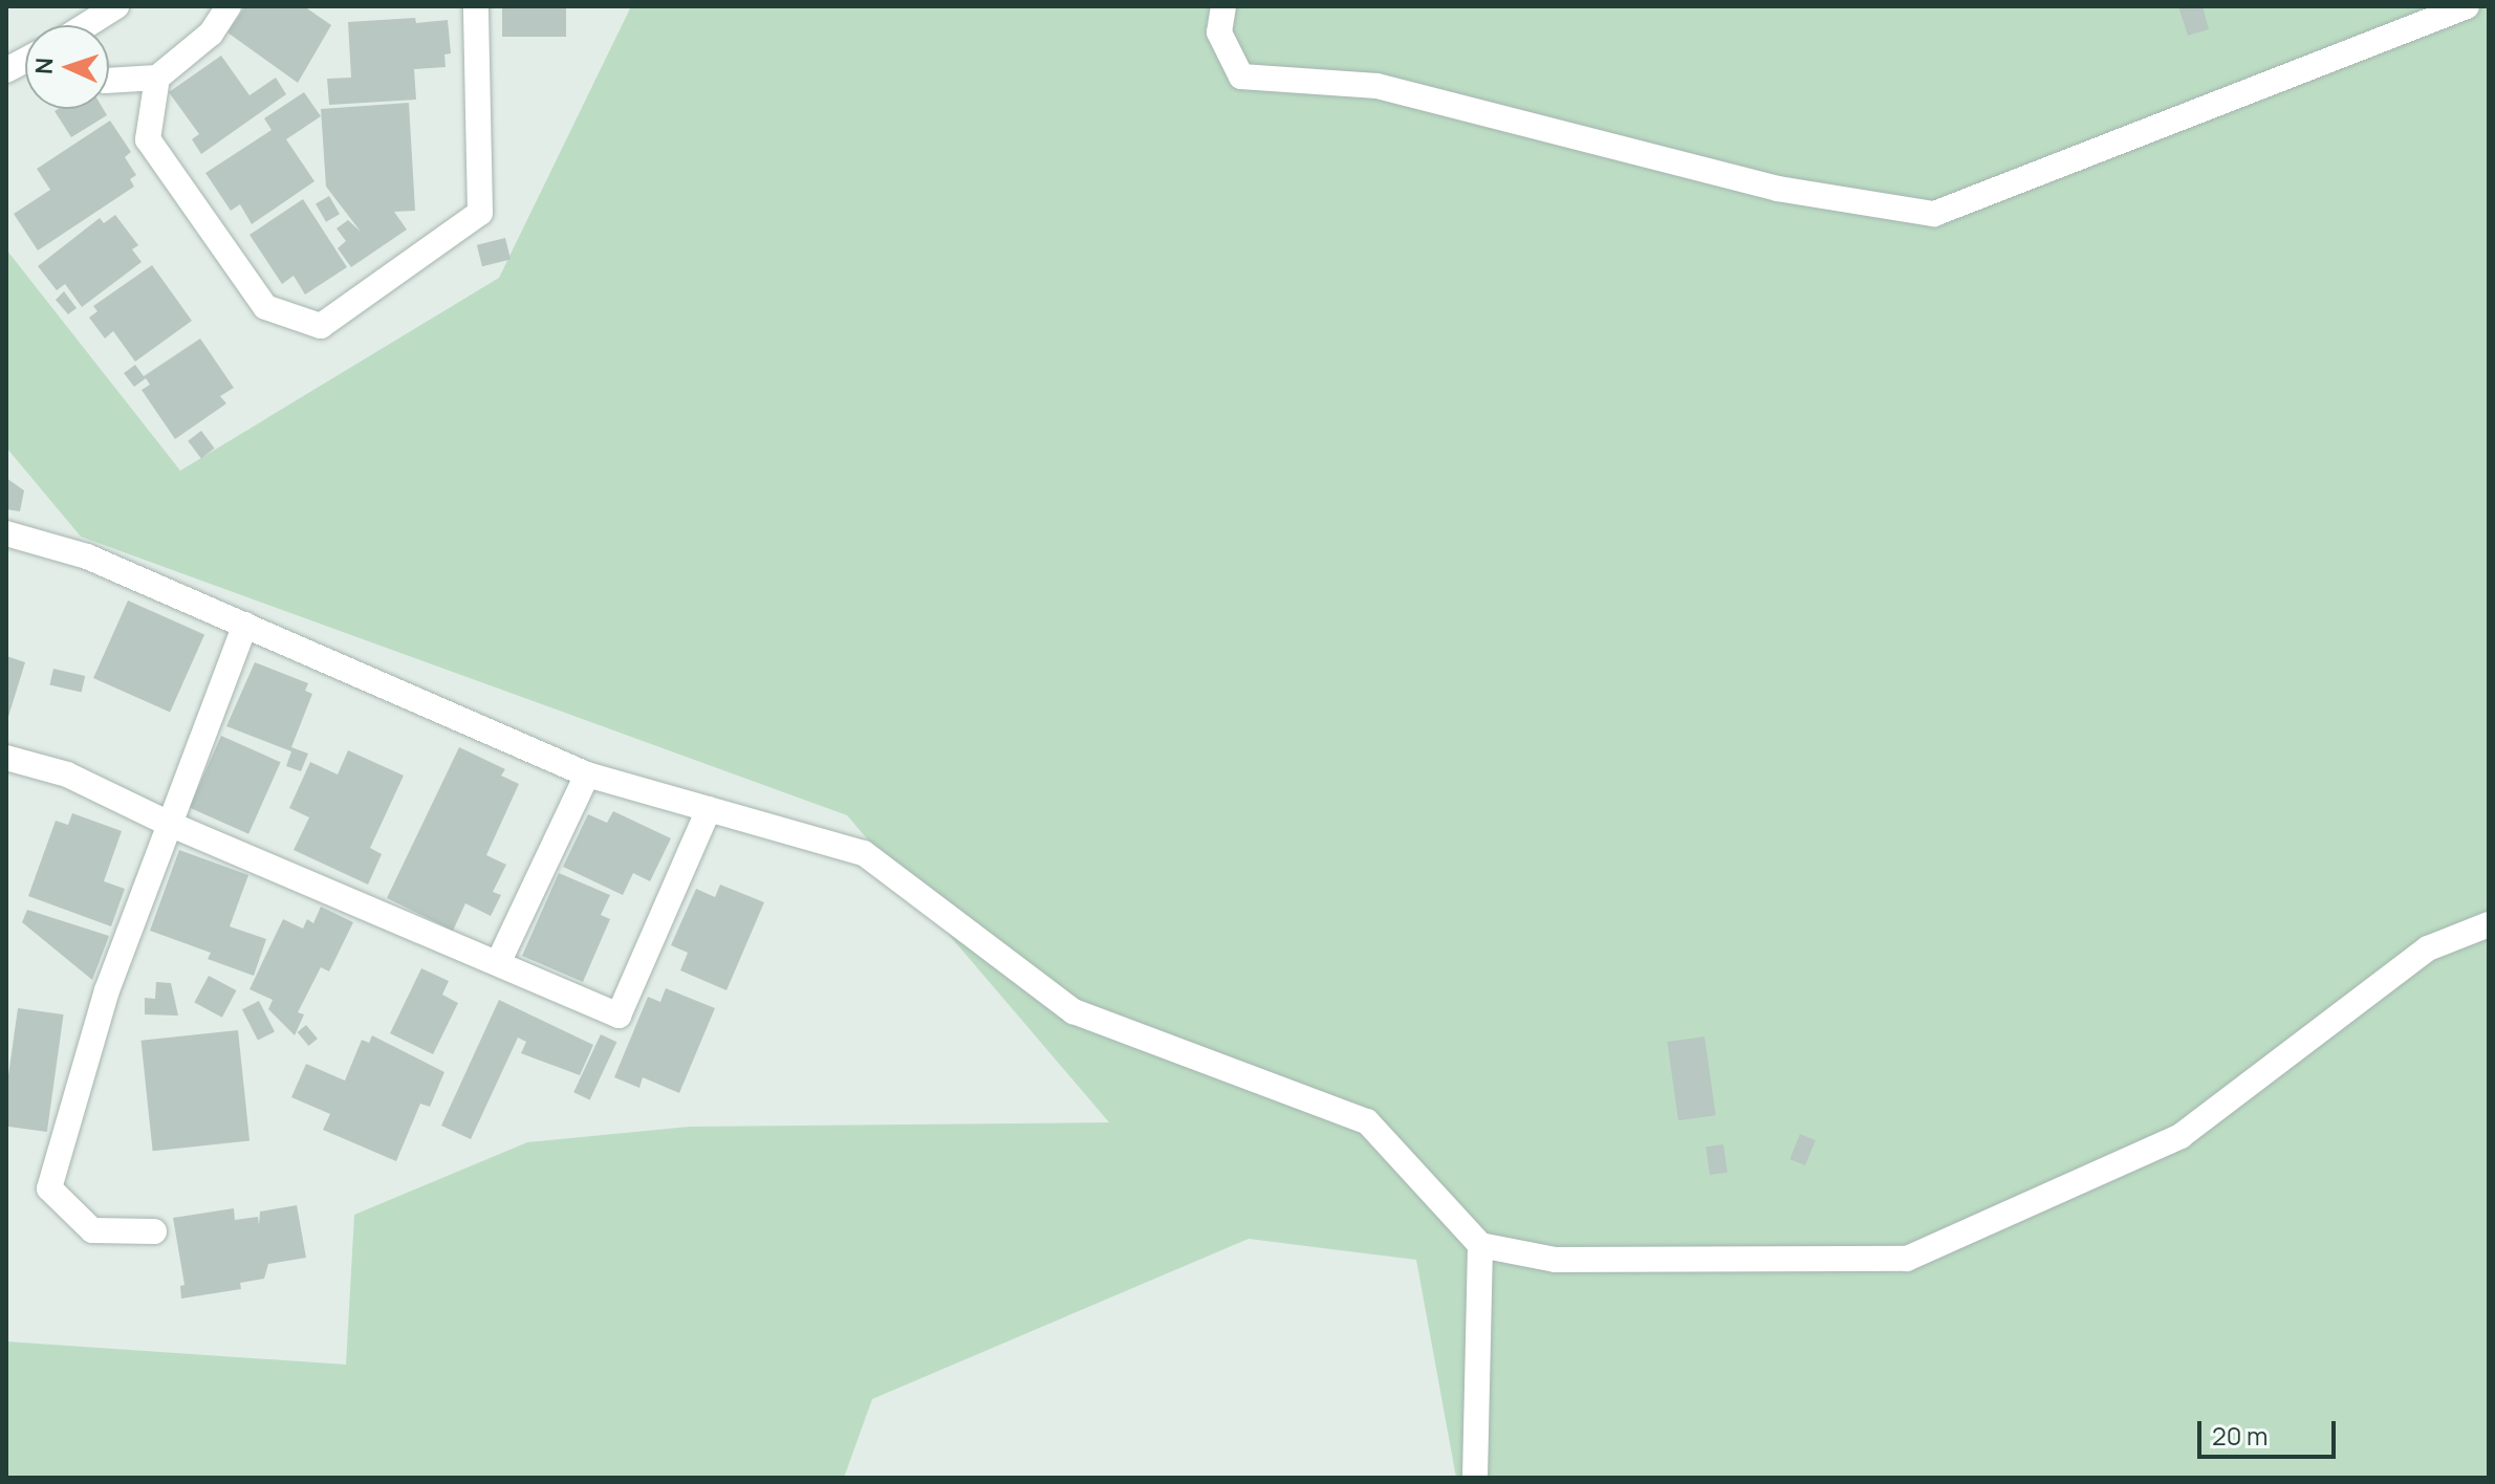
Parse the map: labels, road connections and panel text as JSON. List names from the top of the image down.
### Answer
{
  "scale_bar": "20 m",
  "north": "left"
}
